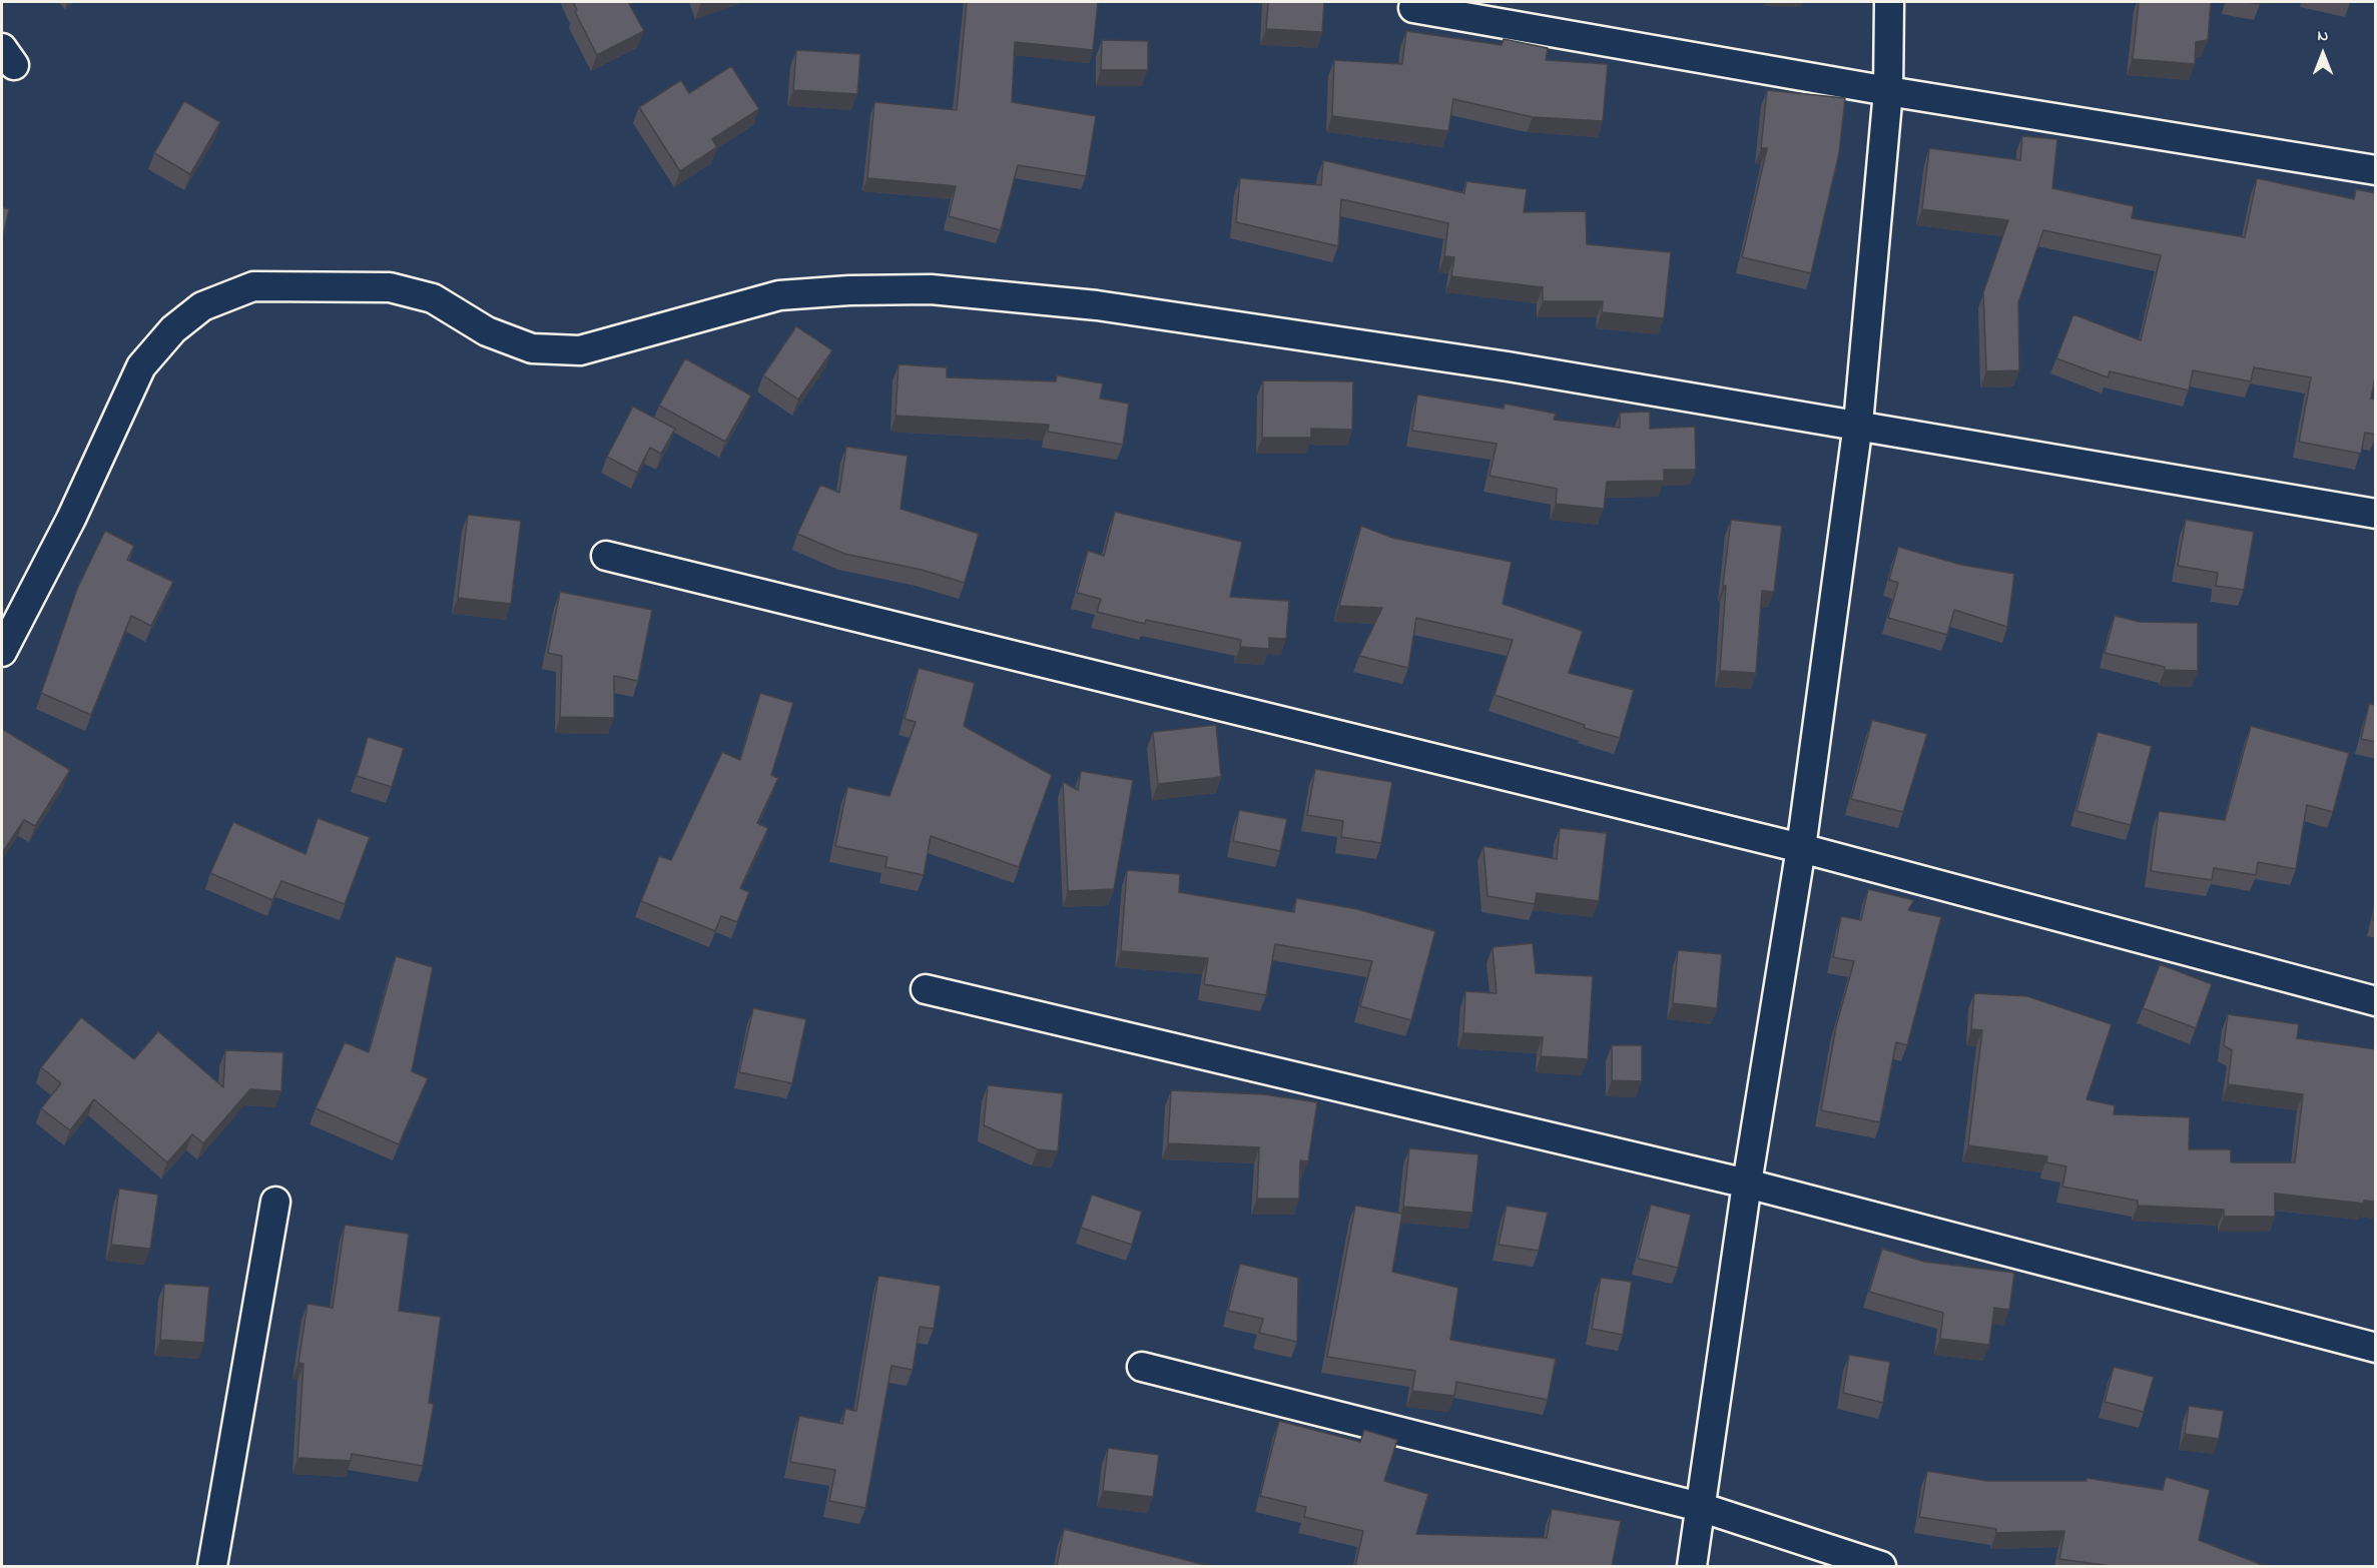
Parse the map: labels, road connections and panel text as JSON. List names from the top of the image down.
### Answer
{
  "north": "top"
}
